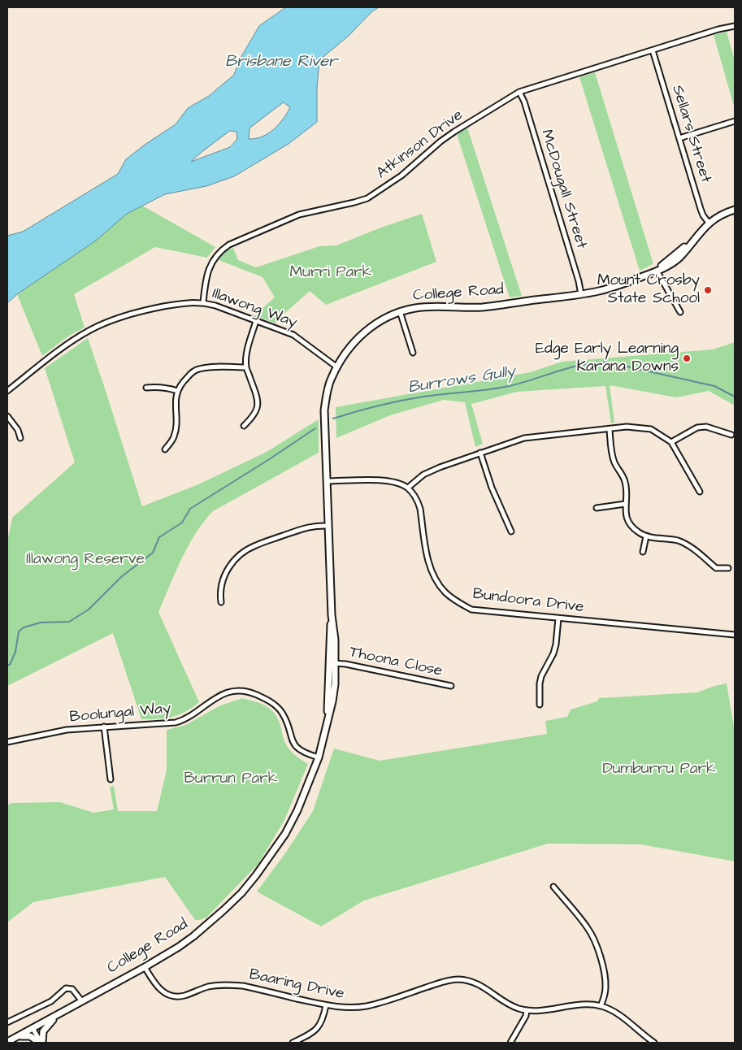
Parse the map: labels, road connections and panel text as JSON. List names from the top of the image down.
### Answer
{
  "streets": {
    "main road": ["College Road"],
    "street": [
      "Sellars Street",
      "Atkinson Drive",
      "McDougall Street",
      "Illawong Way",
      "Bundoora Drive",
      "Thoona Close",
      "Boolungal Way",
      "Baaring Drive"
    ]
  },
  "crossings": [
    ["Sellars Street", "Atkinson Drive"],
    ["Sellars Street", "College Road"],
    ["Atkinson Drive", "McDougall Street"],
    ["Atkinson Drive", "Illawong Way"],
    ["McDougall Street", "College Road"],
    ["College Road", "Illawong Way"],
    ["College Road", "Thoona Close"],
    ["College Road", "Boolungal Way"],
    ["College Road", "Baaring Drive"]
  ],
  "water": ["Brisbane River", "Burrows Gully"],
  "parks": [
    "Murri Park",
    "Illawong Reserve",
    "Dumburru Park",
    "Burrun Park"
  ],
  "places": ["Mount Crosby State School", "Edge Early Learning Karana Downs"]
}
